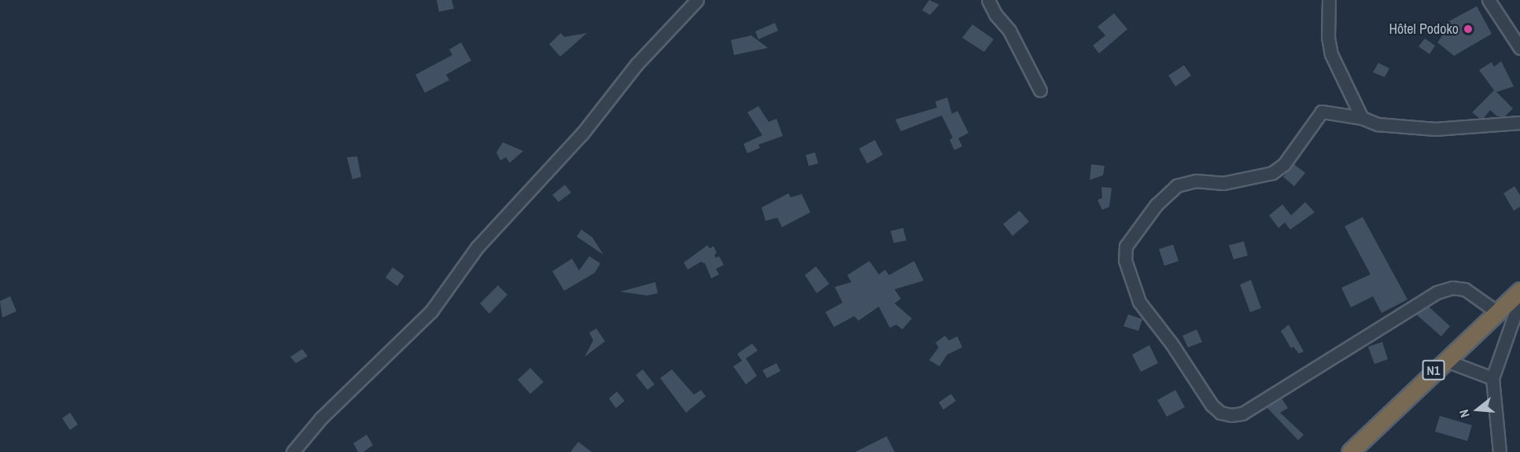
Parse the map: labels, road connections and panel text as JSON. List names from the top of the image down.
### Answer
{
  "streets": {
    "highway": ["N1"]
  },
  "places": ["Hôtel Podoko"],
  "north": "left"
}
